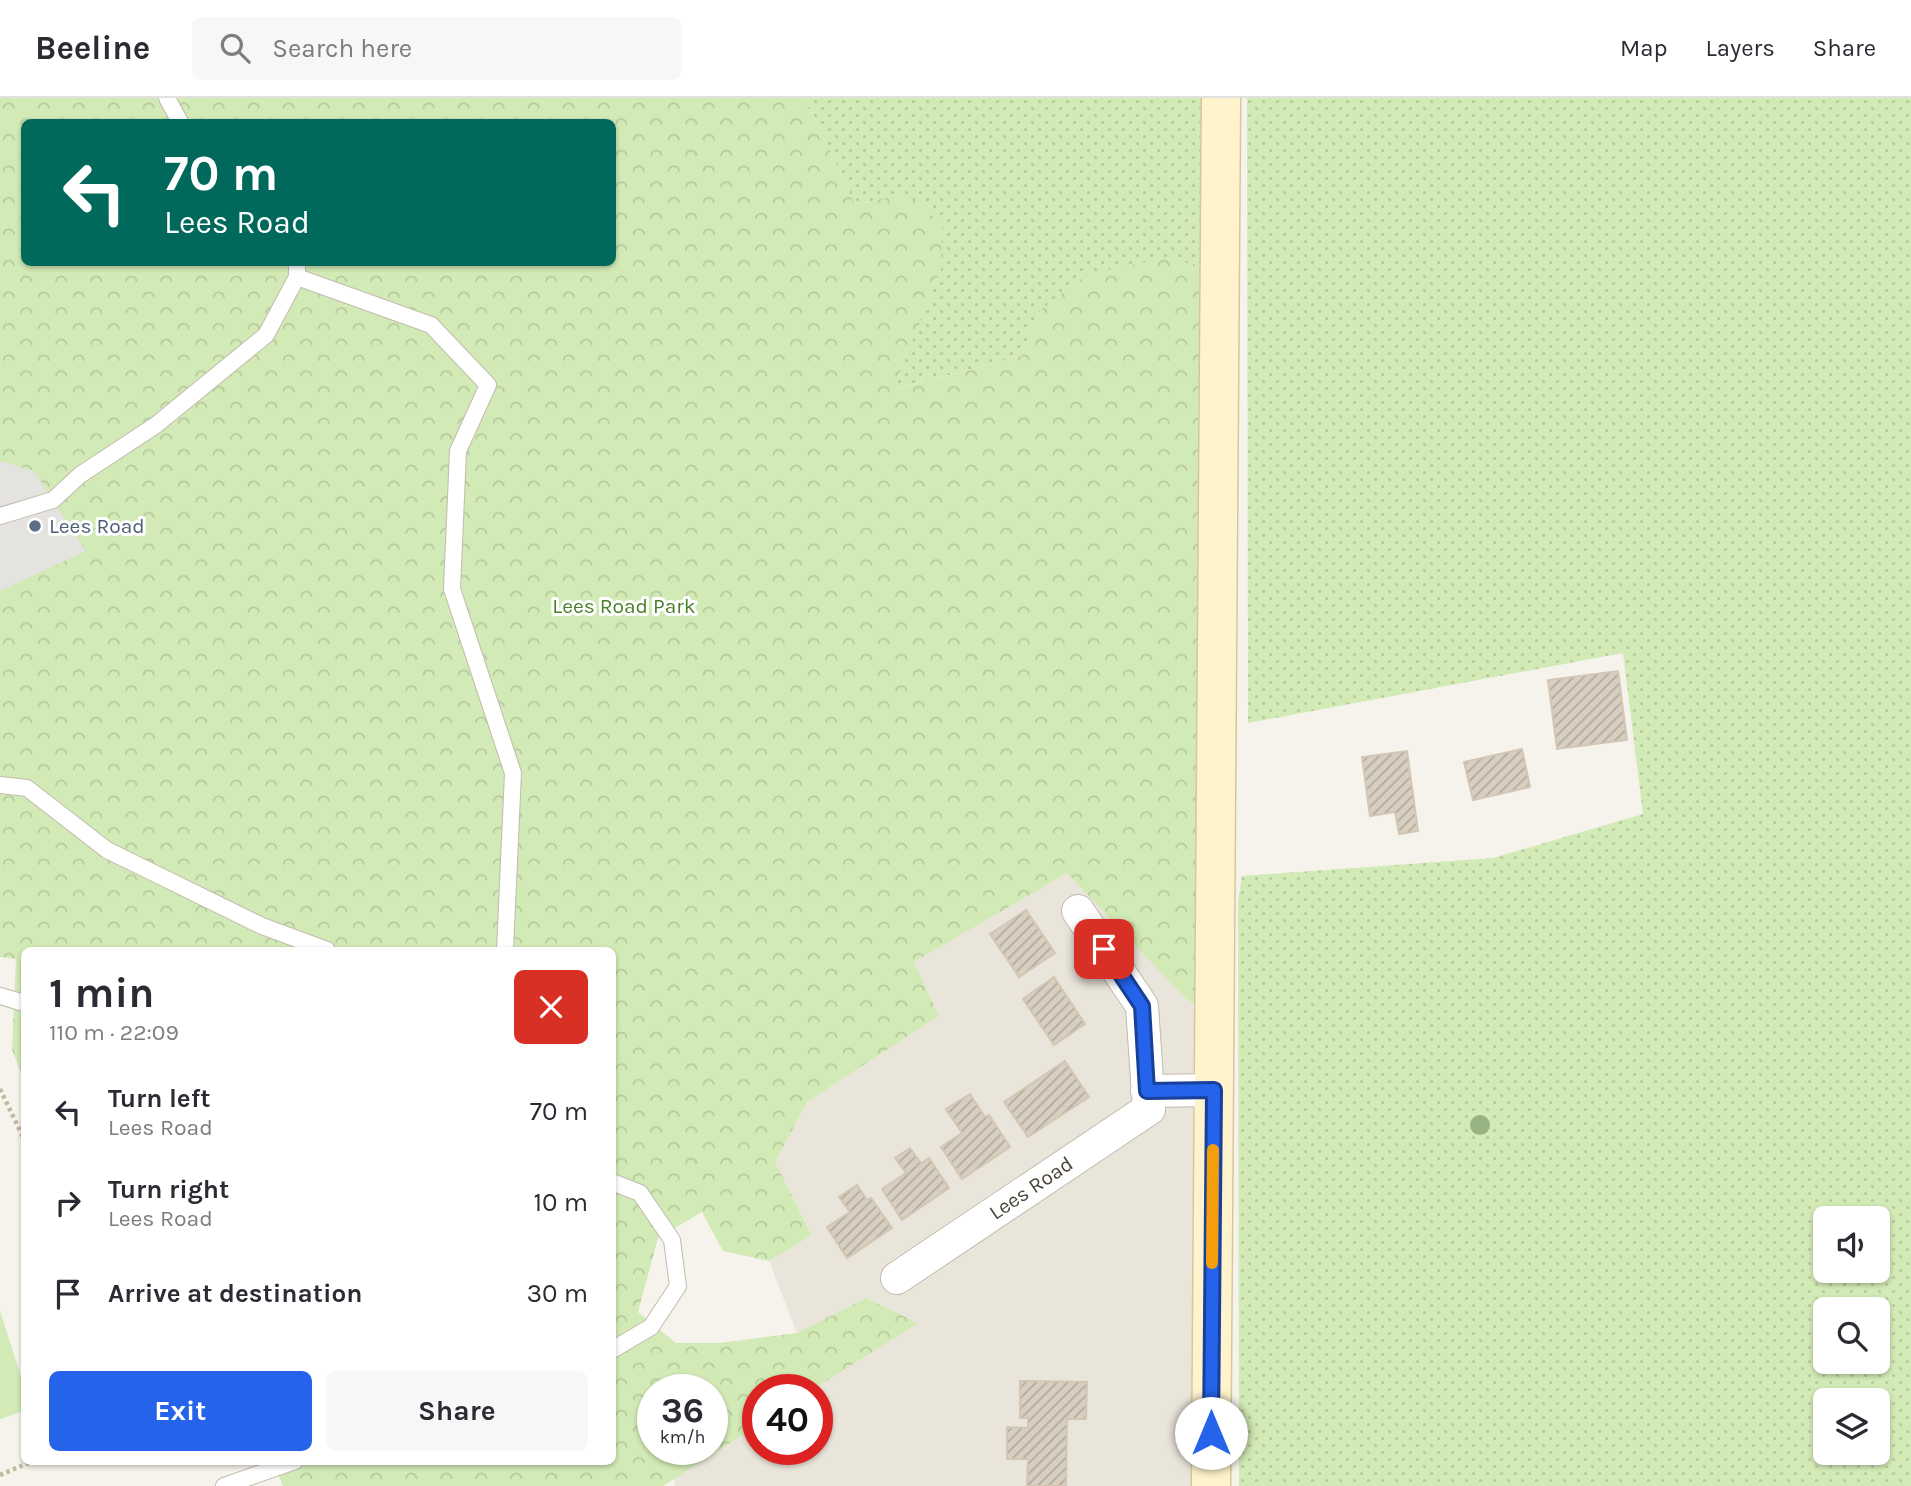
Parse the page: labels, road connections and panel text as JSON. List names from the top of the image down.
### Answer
{
  "streets": {
    "street": ["Lees Road"]
  },
  "parks": ["Lees Road Park"],
  "places": ["Lees Road"],
  "page": {
    "header": "Beeline",
    "search": "Search here",
    "nav": ["Map", "Layers", "Share"],
    "turn": ["70 m", "Lees Road"],
    "heading": ["1 min", "110 m · 22:09"],
    "list": [
      {
        "name": "Turn left",
        "note": "Lees Road",
        "value": "70 m"
      },
      {
        "name": "Turn right",
        "note": "Lees Road",
        "value": "10 m"
      },
      {
        "name": "Arrive at destination",
        "value": "30 m"
      }
    ],
    "buttons": ["Exit", "Share"],
    "speed": "36 km/h",
    "limit": "40"
  }
}
